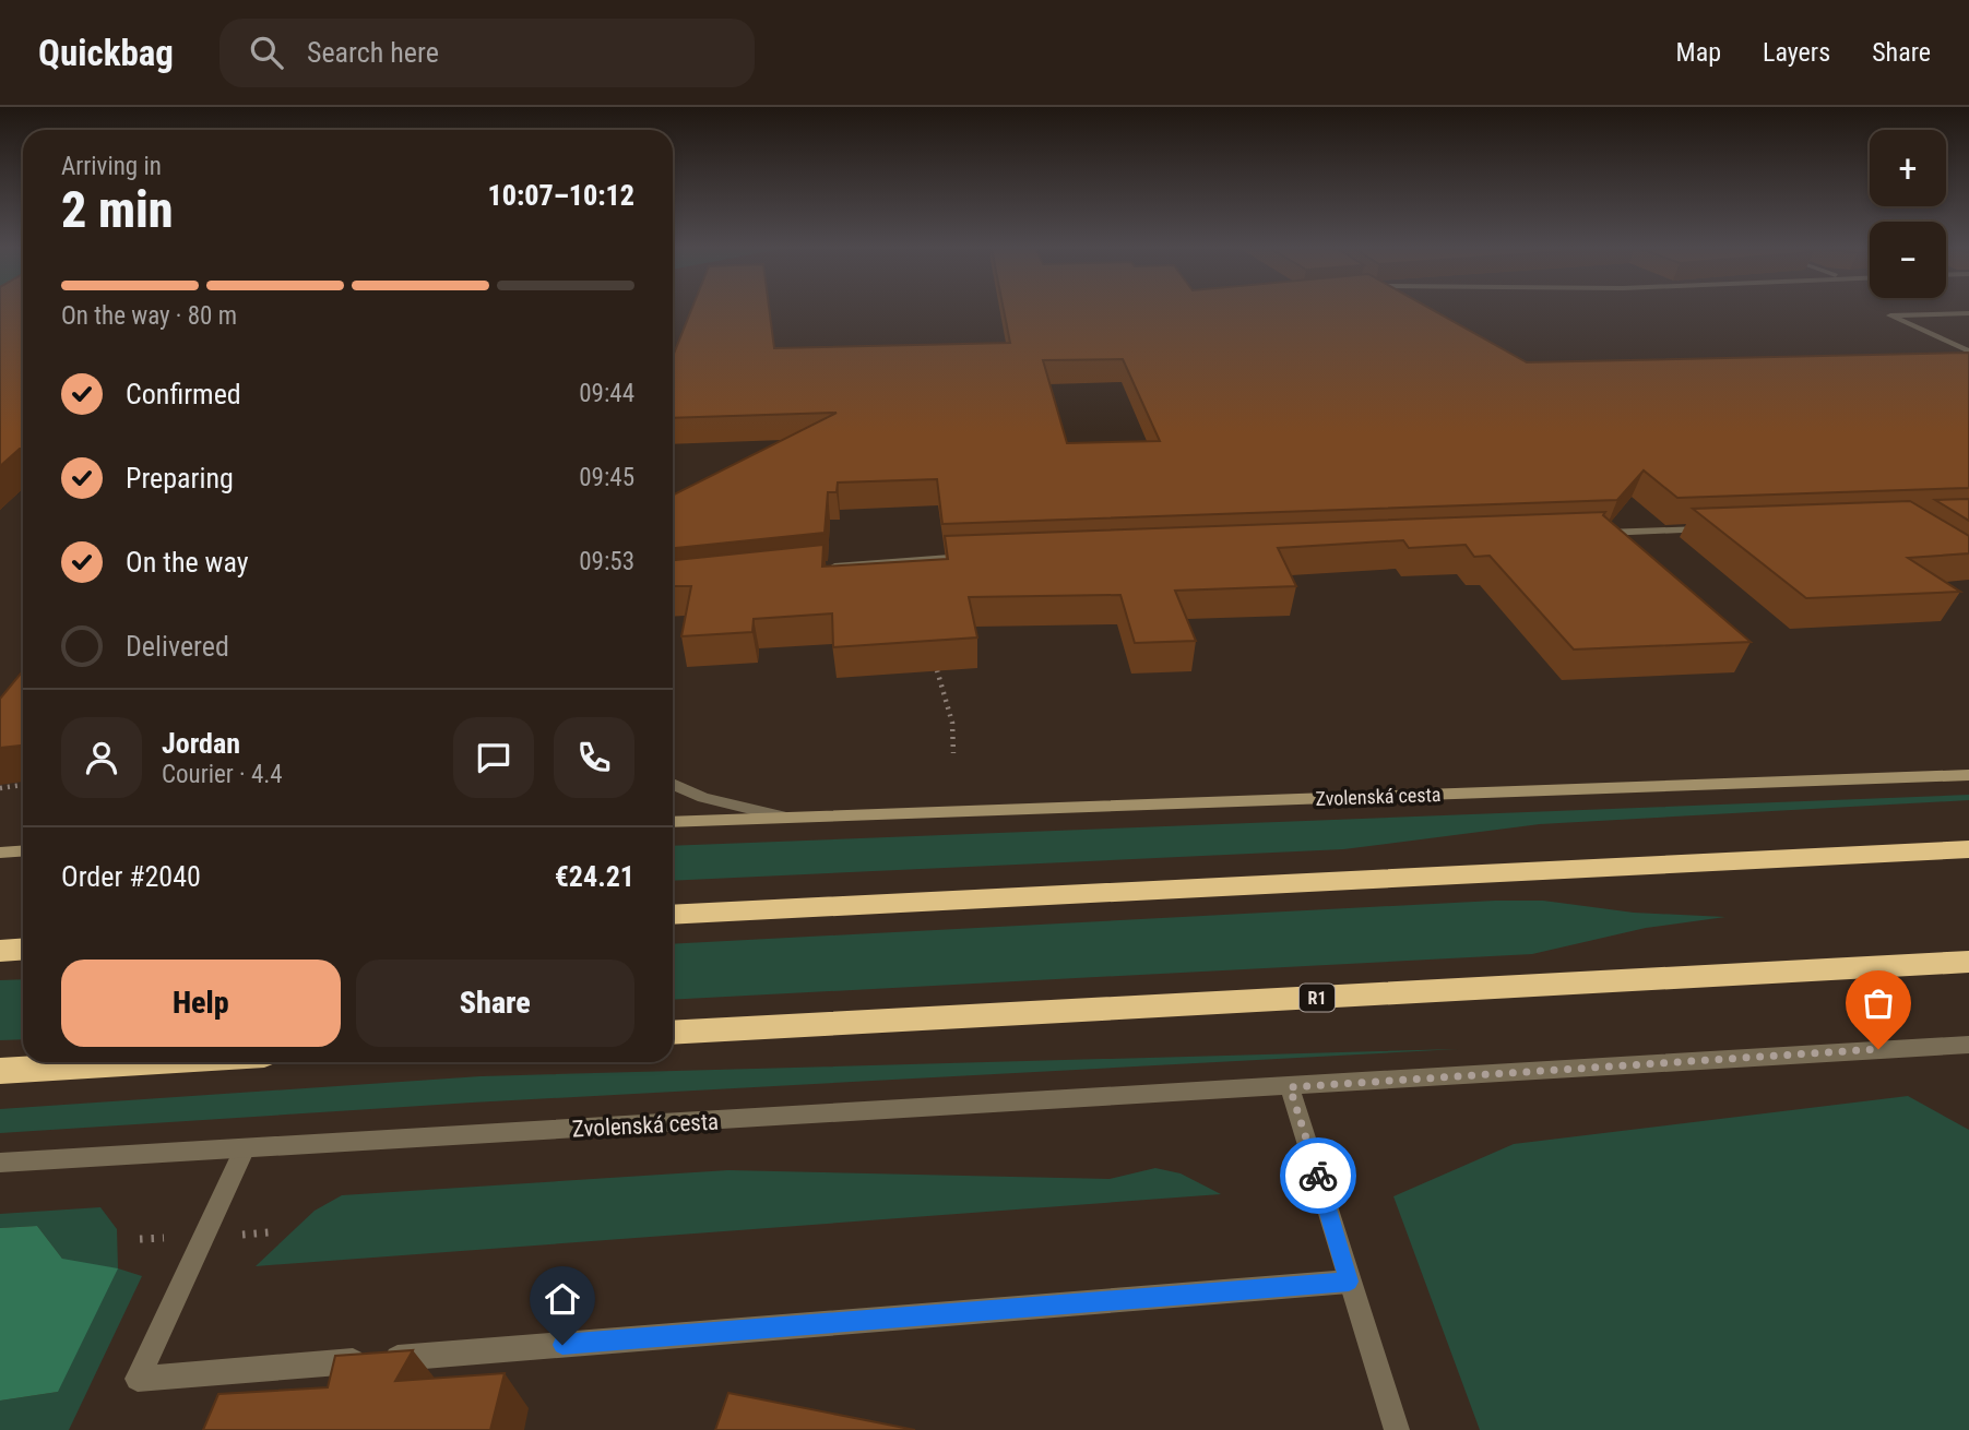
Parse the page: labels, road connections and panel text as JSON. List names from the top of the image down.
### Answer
{
  "streets": {
    "highway": ["R1"],
    "main road": ["Zvolenská cesta"]
  },
  "page": {
    "header": "Quickbag",
    "search": "Search here",
    "nav": ["Map", "Layers", "Share"],
    "map_buttons": ["+", "−"],
    "heading": ["2 min", "Arriving in", "10:07–10:12"],
    "panel": [
      "Jordan",
      "Courier · 4.4",
      "Order #2040",
      "€24.21"
    ],
    "bar": "On the way · 80 m",
    "list": [
      ["Confirmed", "09:44"],
      ["Preparing", "09:45"],
      ["On the way", "09:53"],
      "Delivered"
    ],
    "buttons": ["Help", "Share"]
  }
}
